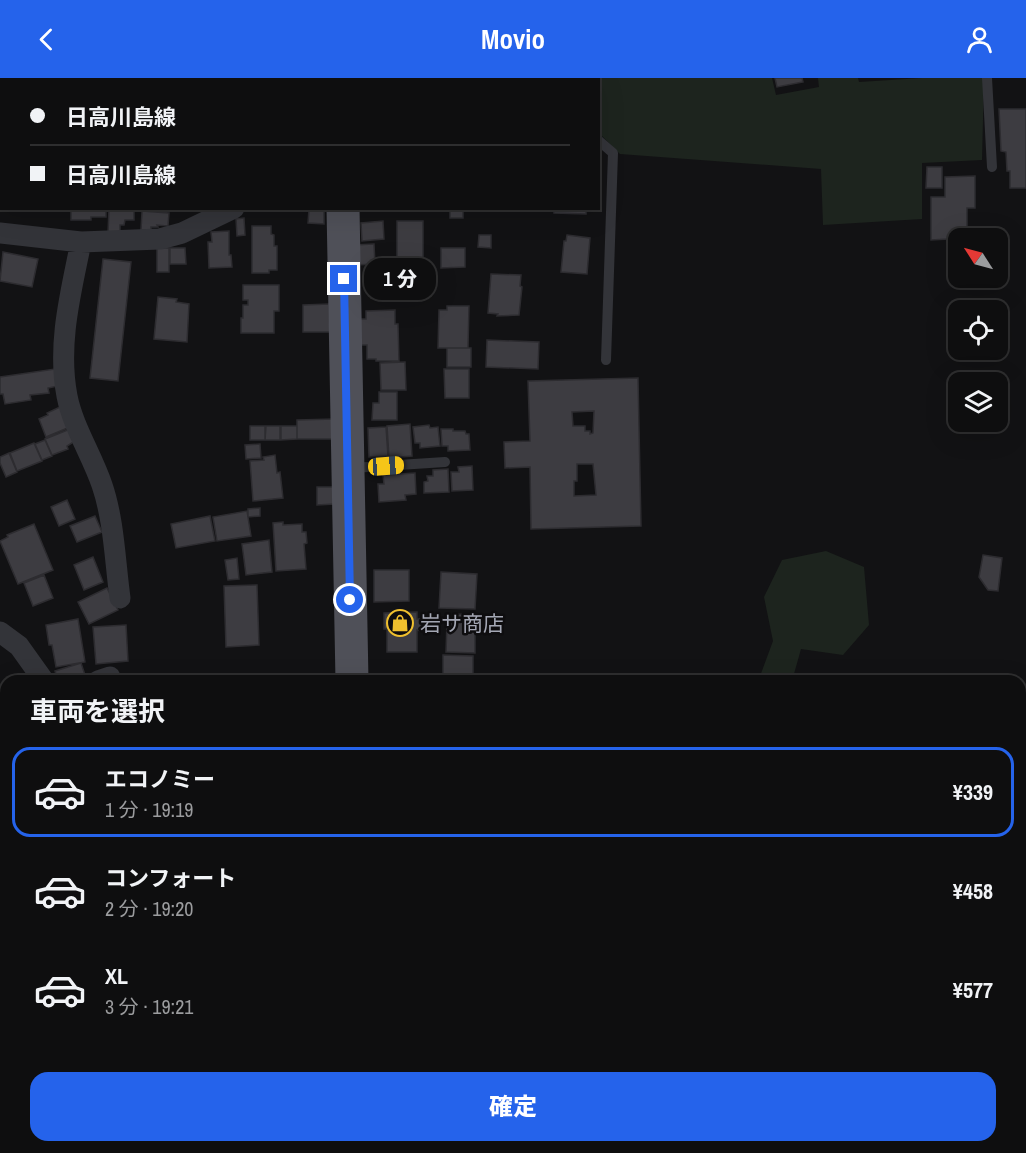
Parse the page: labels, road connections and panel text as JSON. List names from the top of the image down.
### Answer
{
  "places": {
    "shop": ["岩サ商店"]
  },
  "north": "top left",
  "page": {
    "header": "Movio",
    "banner": ["日高川島線", "日高川島線"],
    "bubble": "1 分",
    "heading": "車両を選択",
    "list": [
      {
        "name": "エコノミー",
        "note": "1 分 · 19:19",
        "value": "¥339"
      },
      {
        "name": "コンフォート",
        "note": "2 分 · 19:20",
        "value": "¥458"
      },
      {
        "name": "XL",
        "note": "3 分 · 19:21",
        "value": "¥577"
      }
    ],
    "buttons": "確定"
  }
}
